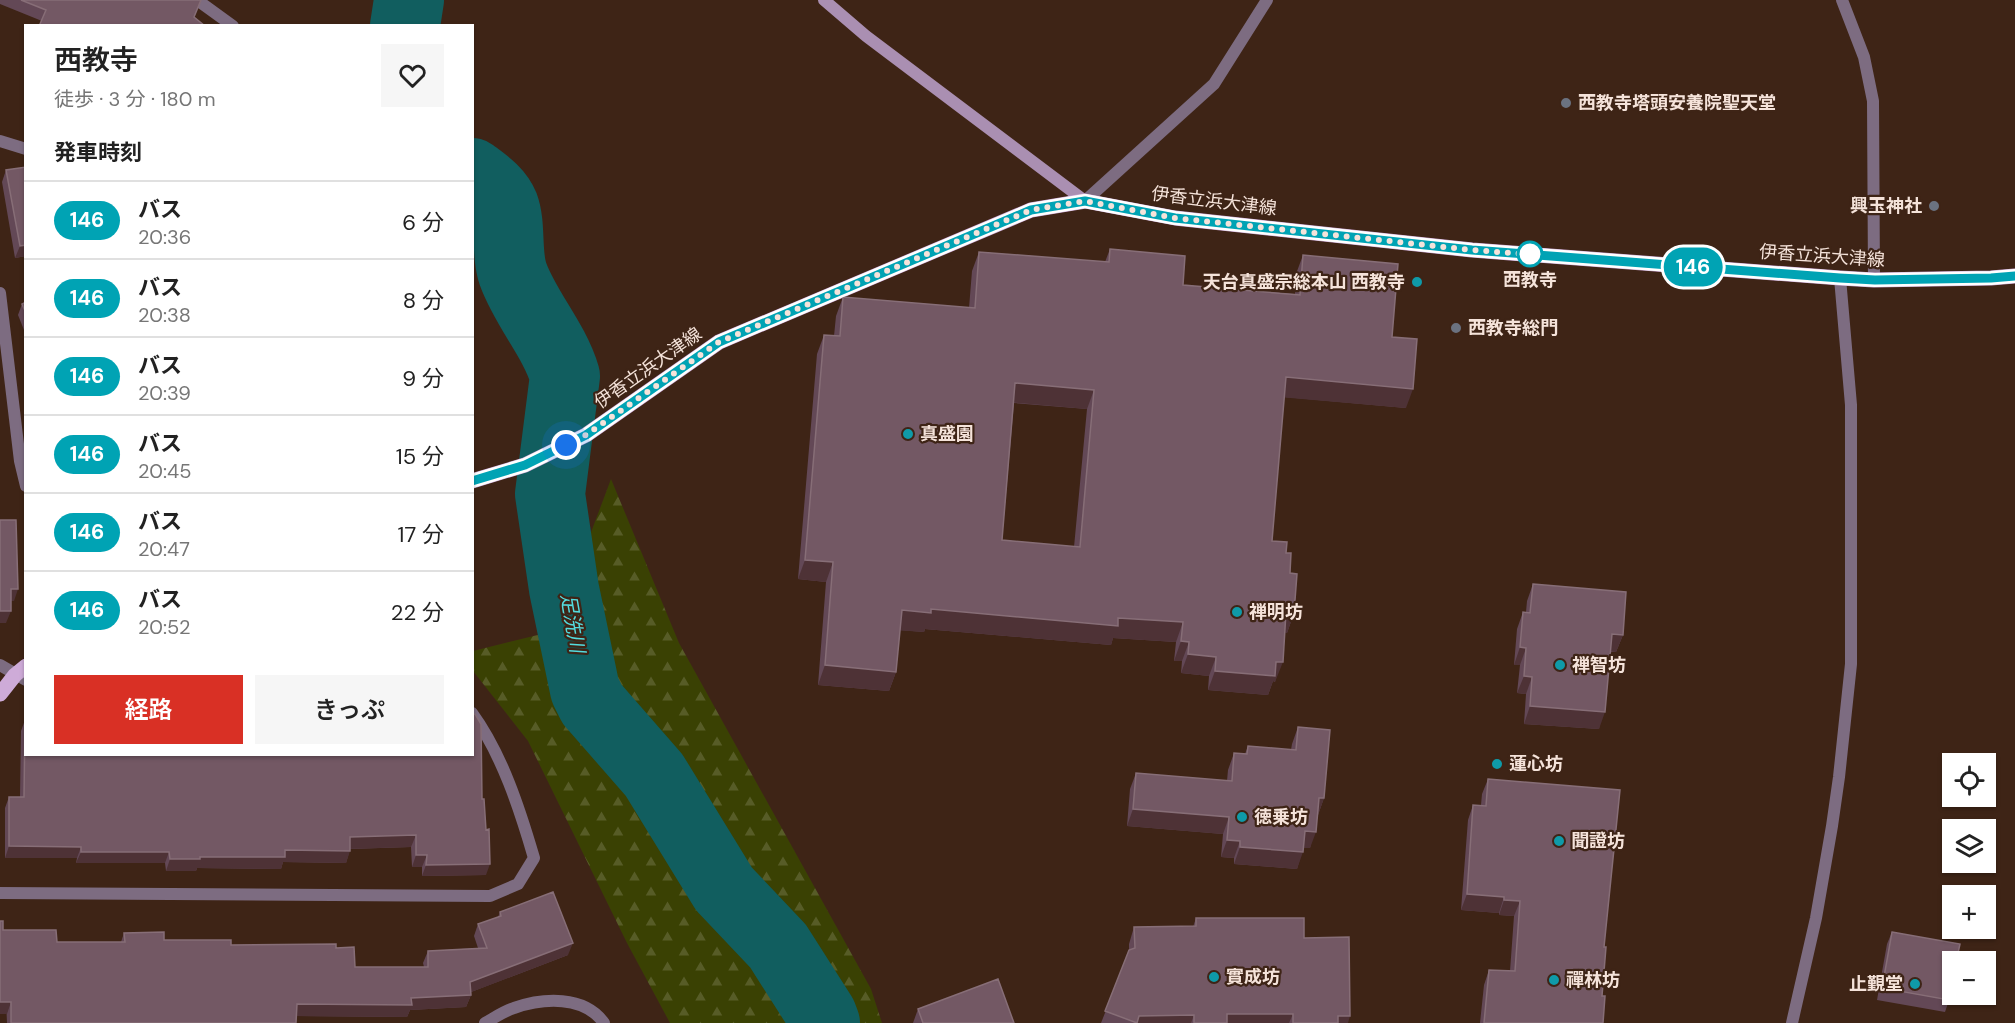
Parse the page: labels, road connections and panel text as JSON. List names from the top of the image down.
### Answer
{
  "streets": {
    "main road": ["伊香立浜大津線"]
  },
  "water": ["足洗川"],
  "places": [
    "西教寺塔頭安養院聖天堂",
    "興玉神社",
    "西教寺",
    "天台真盛宗総本山 西教寺",
    "西教寺総門",
    "真盛園",
    "禅明坊",
    "禅智坊",
    "蓮心坊",
    "徳乗坊",
    "聞證坊",
    "實成坊",
    "禪林坊",
    "止覲堂"
  ],
  "lines": ["bus line 146"],
  "page": {
    "on_map": "146",
    "heading": [
      ["西教寺", "徒歩 · 3 分 · 180 m"],
      "発車時刻"
    ],
    "list": [
      {
        "mark": "146",
        "name": "バス",
        "note": "20:36",
        "value": "6 分"
      },
      {
        "mark": "146",
        "name": "バス",
        "note": "20:38",
        "value": "8 分"
      },
      {
        "mark": "146",
        "name": "バス",
        "note": "20:39",
        "value": "9 分"
      },
      {
        "mark": "146",
        "name": "バス",
        "note": "20:45",
        "value": "15 分"
      },
      {
        "mark": "146",
        "name": "バス",
        "note": "20:47",
        "value": "17 分"
      },
      {
        "mark": "146",
        "name": "バス",
        "note": "20:52",
        "value": "22 分"
      }
    ],
    "buttons": ["経路", "きっぷ"],
    "map_buttons": ["+", "−"]
  }
}
